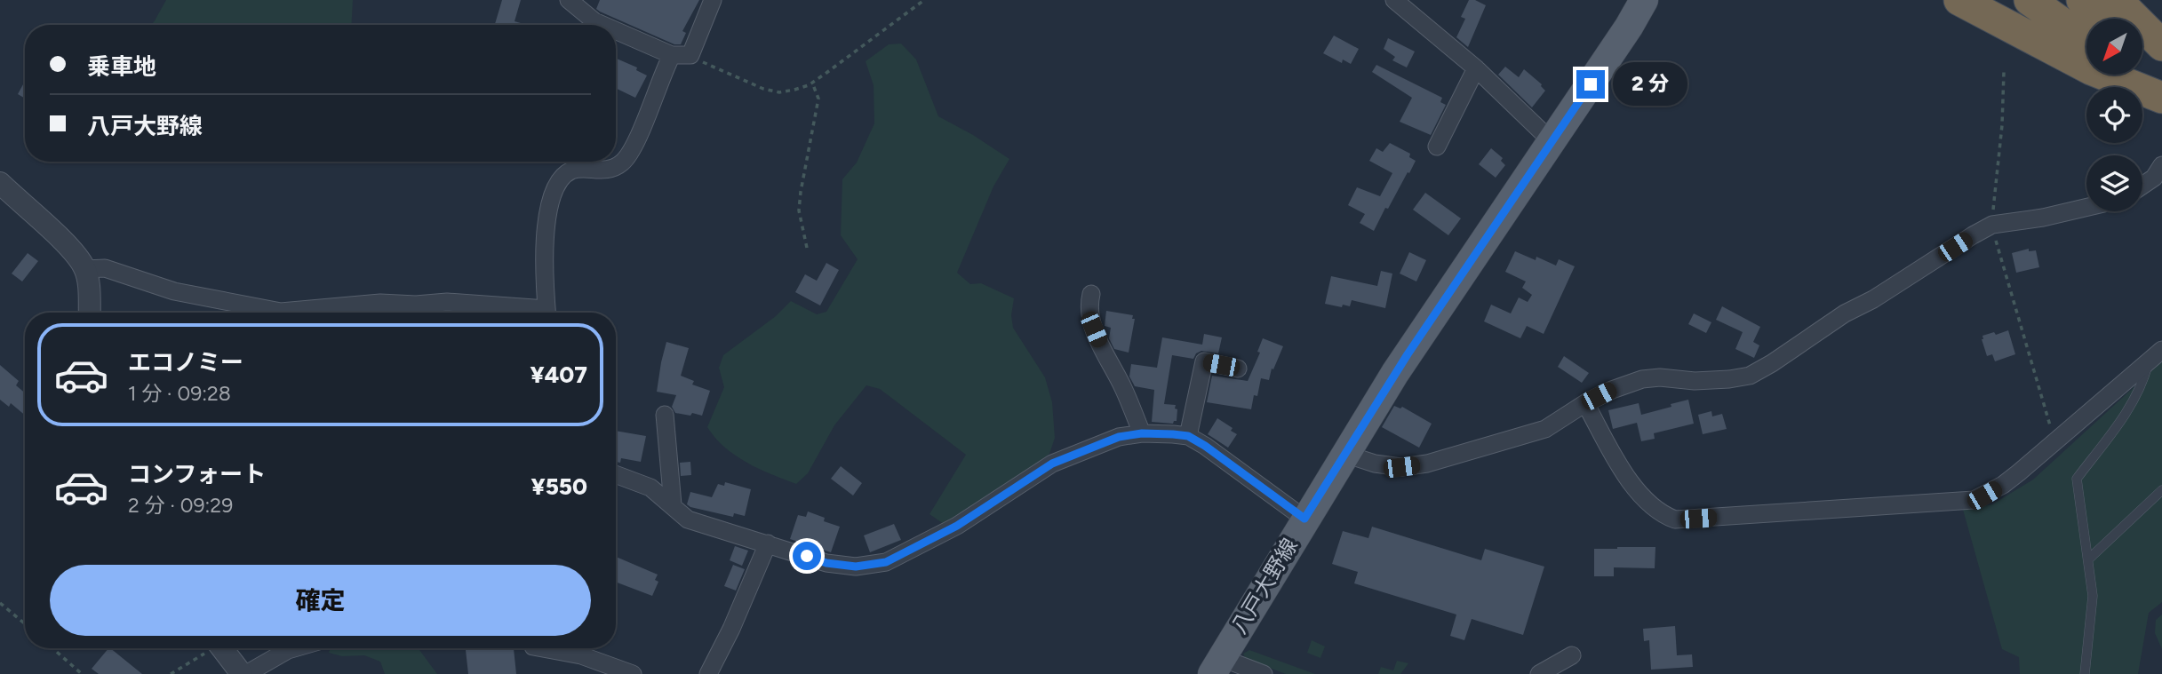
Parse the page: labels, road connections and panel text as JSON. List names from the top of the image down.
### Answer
{
  "streets": {
    "main road": ["八戸大野線"]
  },
  "north": "bottom left",
  "page": {
    "banner": ["乗車地", "八戸大野線"],
    "bubble": "2 分",
    "list": [
      {
        "name": "エコノミー",
        "note": "1 分 · 09:28",
        "value": "¥407"
      },
      {
        "name": "コンフォート",
        "note": "2 分 · 09:29",
        "value": "¥550"
      }
    ],
    "buttons": "確定"
  }
}
